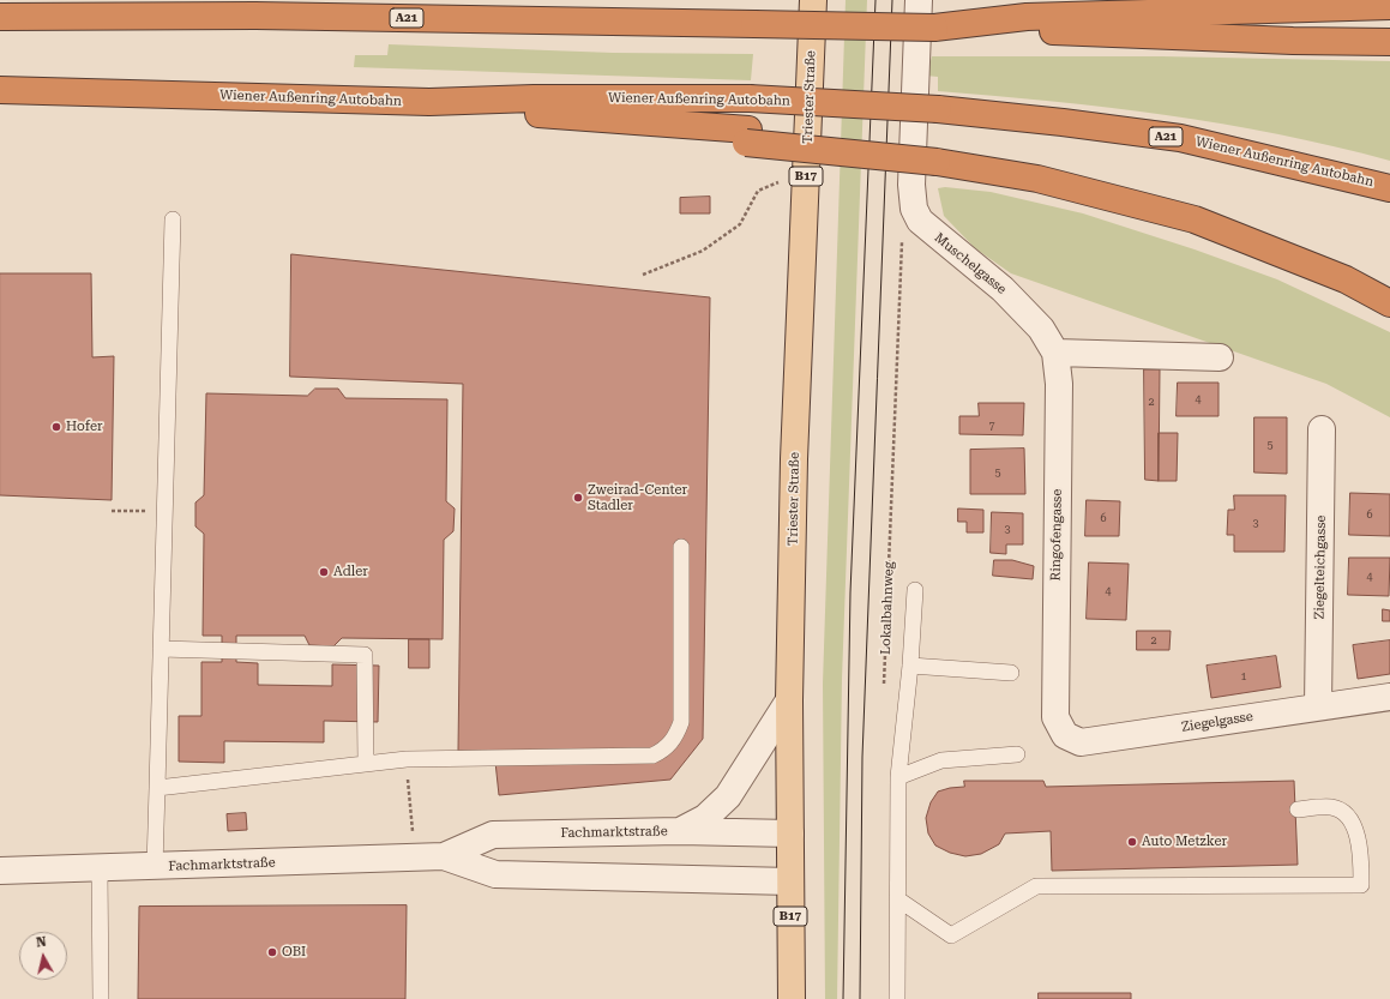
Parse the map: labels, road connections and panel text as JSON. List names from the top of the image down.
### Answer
{
  "streets": {
    "highway": ["A21", "Wiener Außenring Autobahn"],
    "main road": ["Triester Straße", "B17"],
    "street": [
      "Muschelgasse",
      "Ringofengasse",
      "Ziegelteichgasse",
      "Ziegelgasse",
      "Fachmarktstraße"
    ],
    "path": ["Lokalbahnweg"]
  },
  "crossings": [
    ["Triester Straße", "Fachmarktstraße"],
    ["Muschelgasse", "Ringofengasse"],
    ["Muschelgasse", "Lokalbahnweg"],
    ["Ringofengasse", "Ziegelgasse"],
    ["Ziegelteichgasse", "Ziegelgasse"]
  ],
  "places": [
    "Hofer",
    "Zweirad-Center Stadler",
    "Adler",
    "Auto Metzker",
    "OBI"
  ],
  "house_numbers": [
    "4",
    "2",
    "7",
    "5",
    "5",
    "6",
    "6",
    "3",
    "3",
    "4",
    "4",
    "2",
    "1"
  ],
  "north": "top"
}
